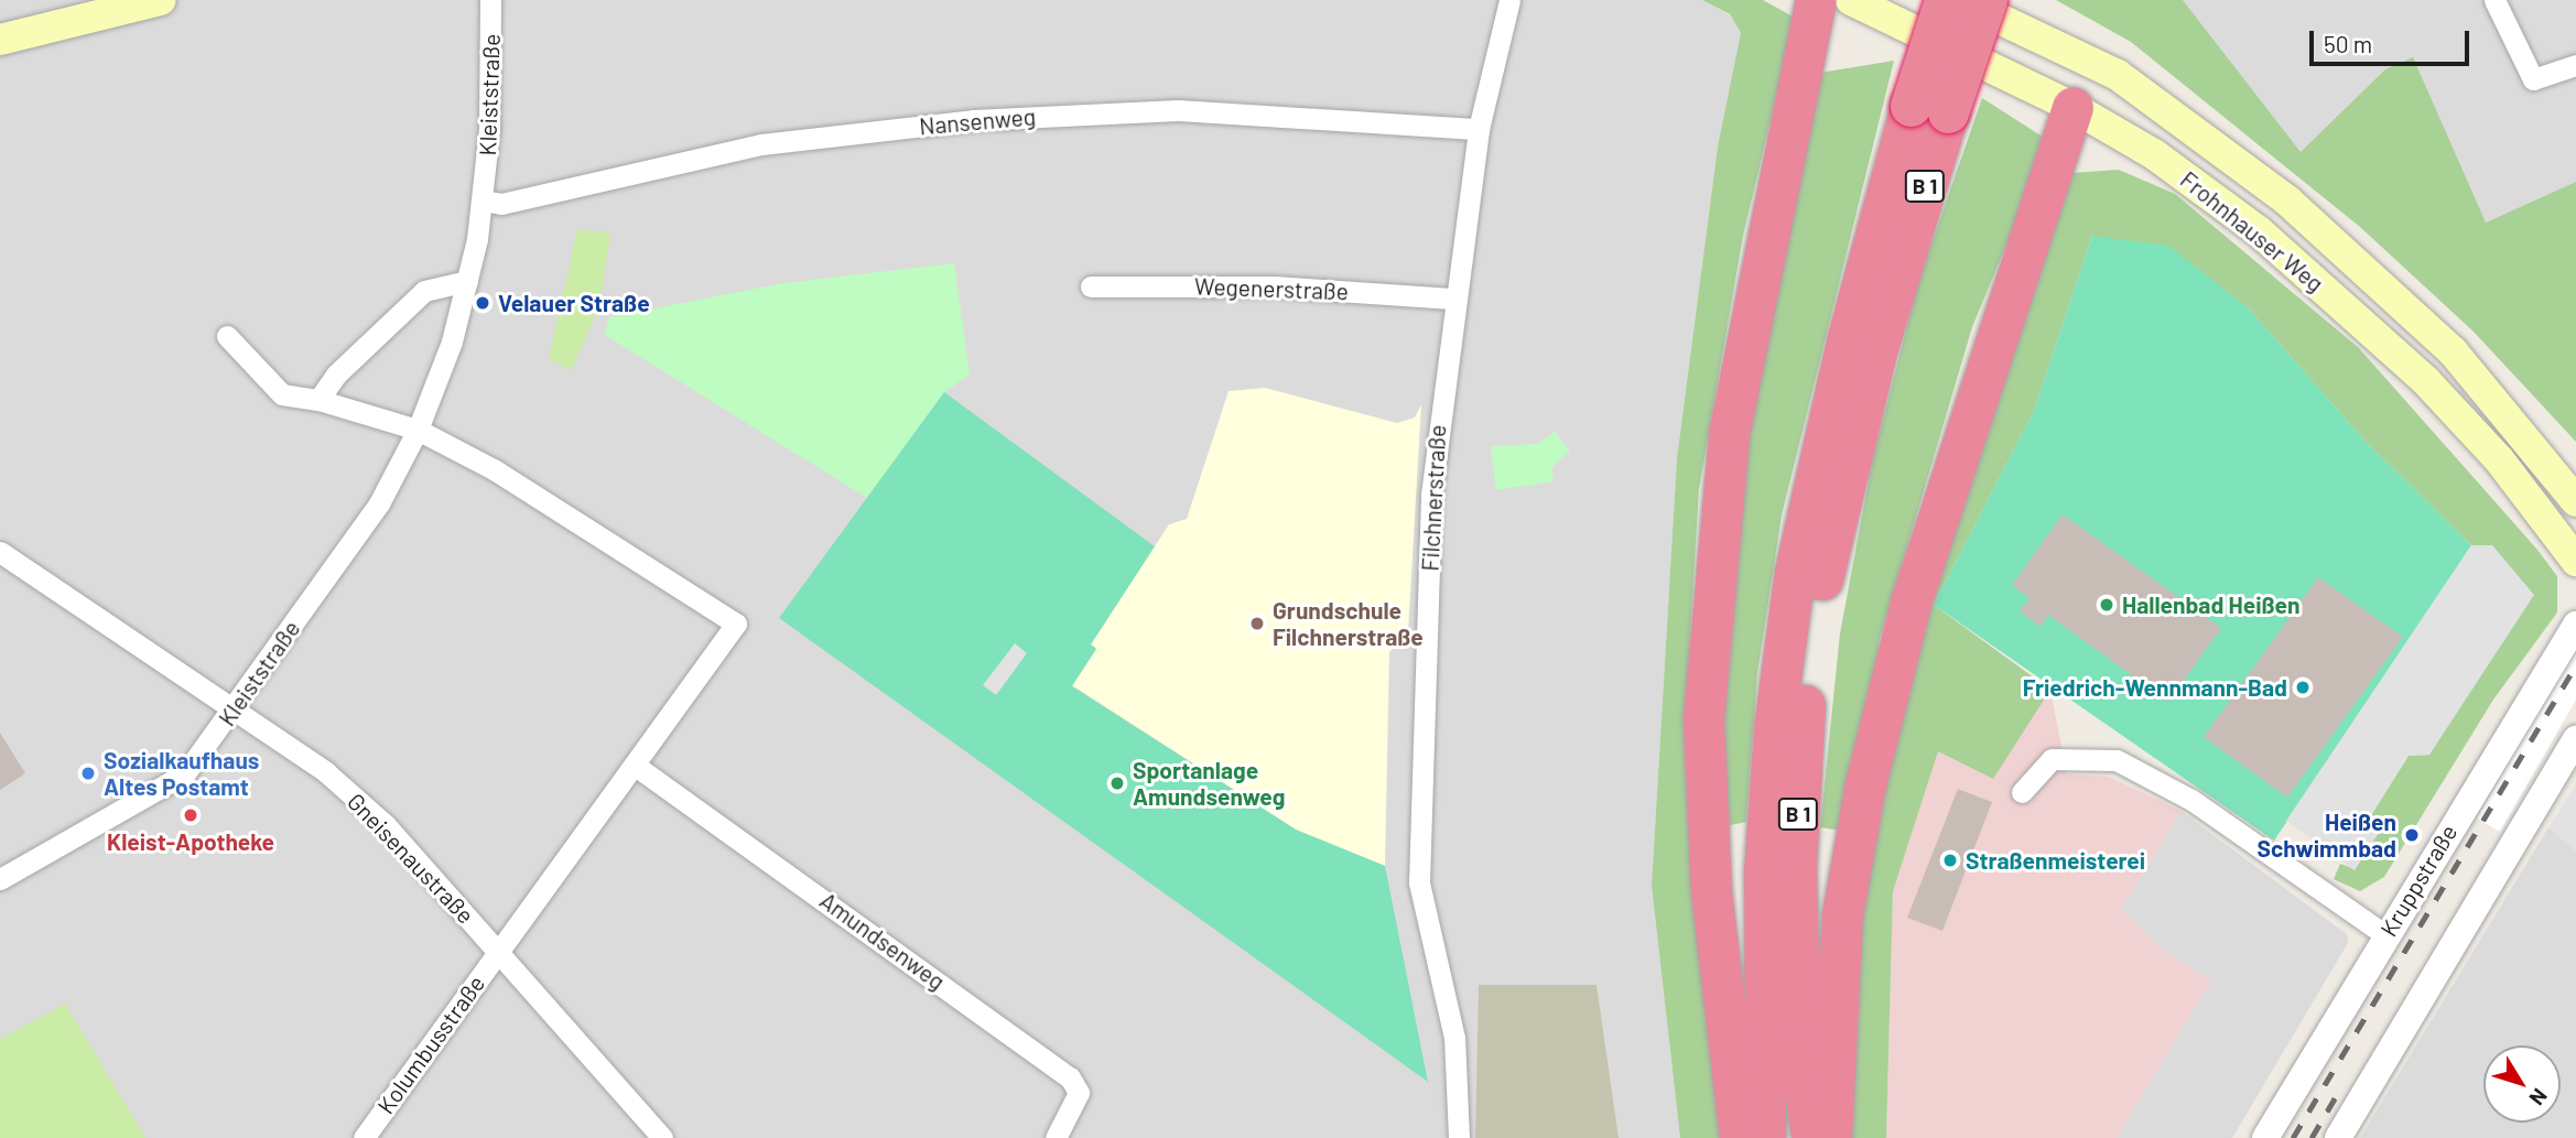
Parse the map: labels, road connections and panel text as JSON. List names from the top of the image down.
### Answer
{
  "streets": {
    "highway": ["B 1"],
    "main road": ["Frohnhauser Weg"],
    "street": [
      "Kleiststraße",
      "Nansenweg",
      "Wegenerstraße",
      "Filchnerstraße",
      "Gneisenaustraße",
      "Kruppstraße",
      "Amundsenweg",
      "Kolumbusstraße"
    ]
  },
  "crossings": [
    ["Kleiststraße", "Nansenweg"],
    ["Kleiststraße", "Gneisenaustraße"],
    ["Nansenweg", "Filchnerstraße"],
    ["Wegenerstraße", "Filchnerstraße"],
    ["Gneisenaustraße", "Kolumbusstraße"]
  ],
  "places": [
    "Velauer Straße",
    "Hallenbad Heißen",
    "Grundschule Filchnerstraße",
    "Friedrich-Wennmann-Bad",
    "Sozialkaufhaus Altes Postamt",
    "Sportanlage Amundsenweg",
    "Kleist-Apotheke",
    "Heißen Schwimmbad",
    "Straßenmeisterei"
  ],
  "scale_bar": "50 m",
  "north": "bottom right"
}
